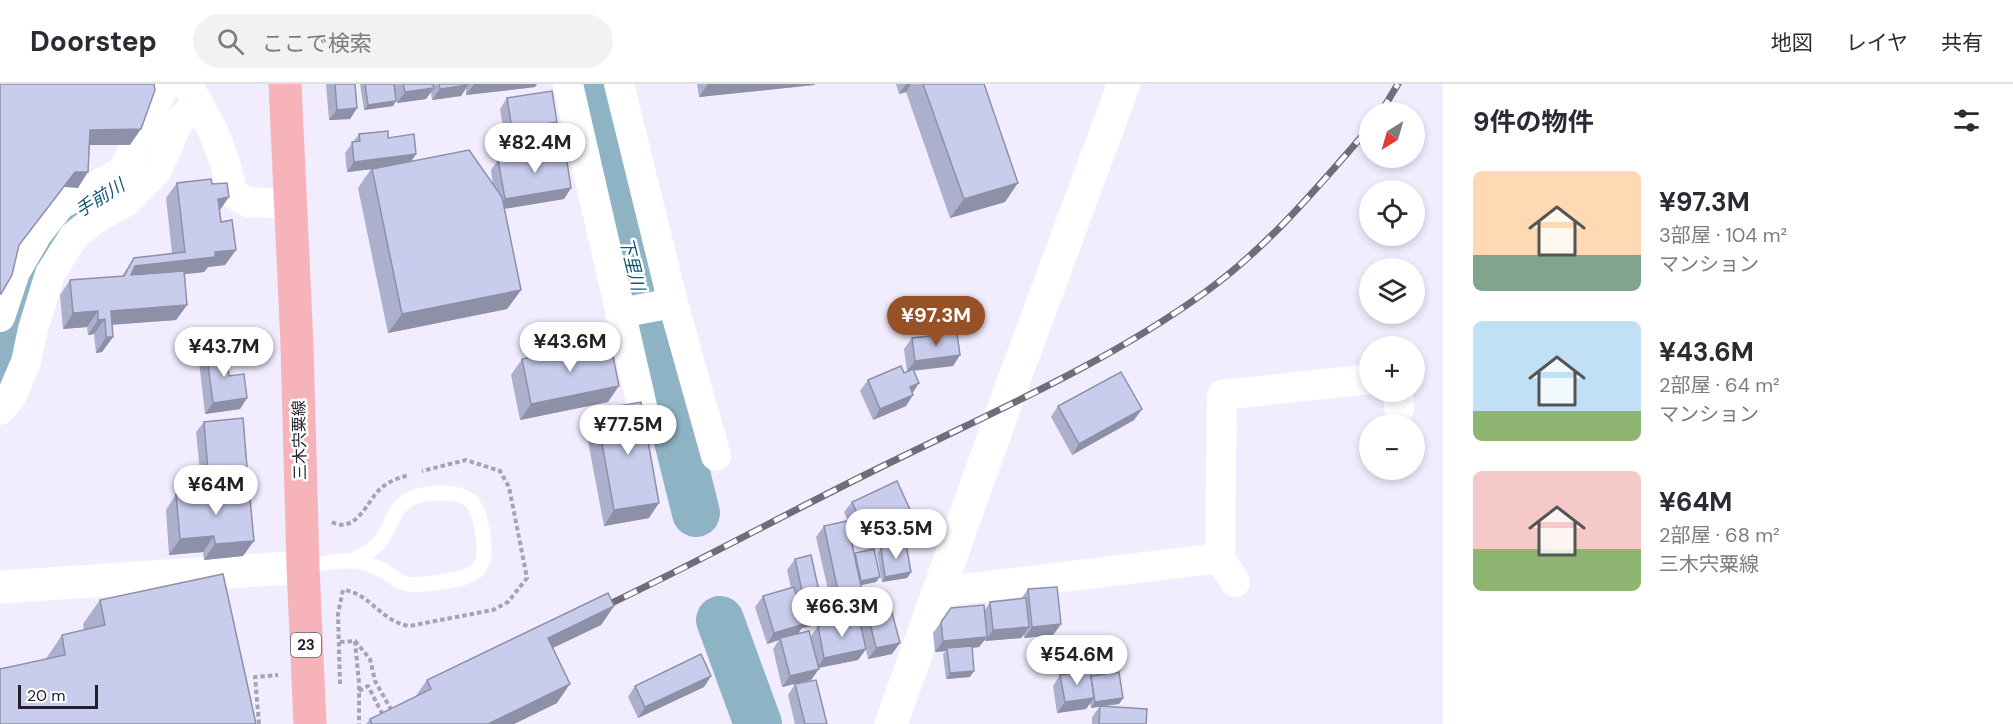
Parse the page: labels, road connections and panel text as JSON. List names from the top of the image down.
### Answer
{
  "streets": {
    "main road": ["三木宍粟線", "23"]
  },
  "water": ["手前川", "下里川"],
  "scale_bar": "20 m",
  "north": "bottom left",
  "page": {
    "header": "Doorstep",
    "search": "ここで検索",
    "nav": ["地図", "レイヤ", "共有"],
    "heading": "9件の物件",
    "map_buttons": ["+", "−"],
    "price": [
      "¥82.4M",
      "¥97.3M",
      "¥43.6M",
      "¥43.7M",
      "¥77.5M",
      "¥64M",
      "¥53.5M",
      "¥66.3M",
      "¥54.6M"
    ],
    "list": [
      {
        "name": "¥97.3M",
        "note": "3部屋 · 104 m² · マンション"
      },
      {
        "name": "¥43.6M",
        "note": "2部屋 · 64 m² · マンション"
      },
      {
        "name": "¥64M",
        "note": "2部屋 · 68 m² · 三木宍粟線"
      }
    ],
    "scale": "20 m"
  }
}
